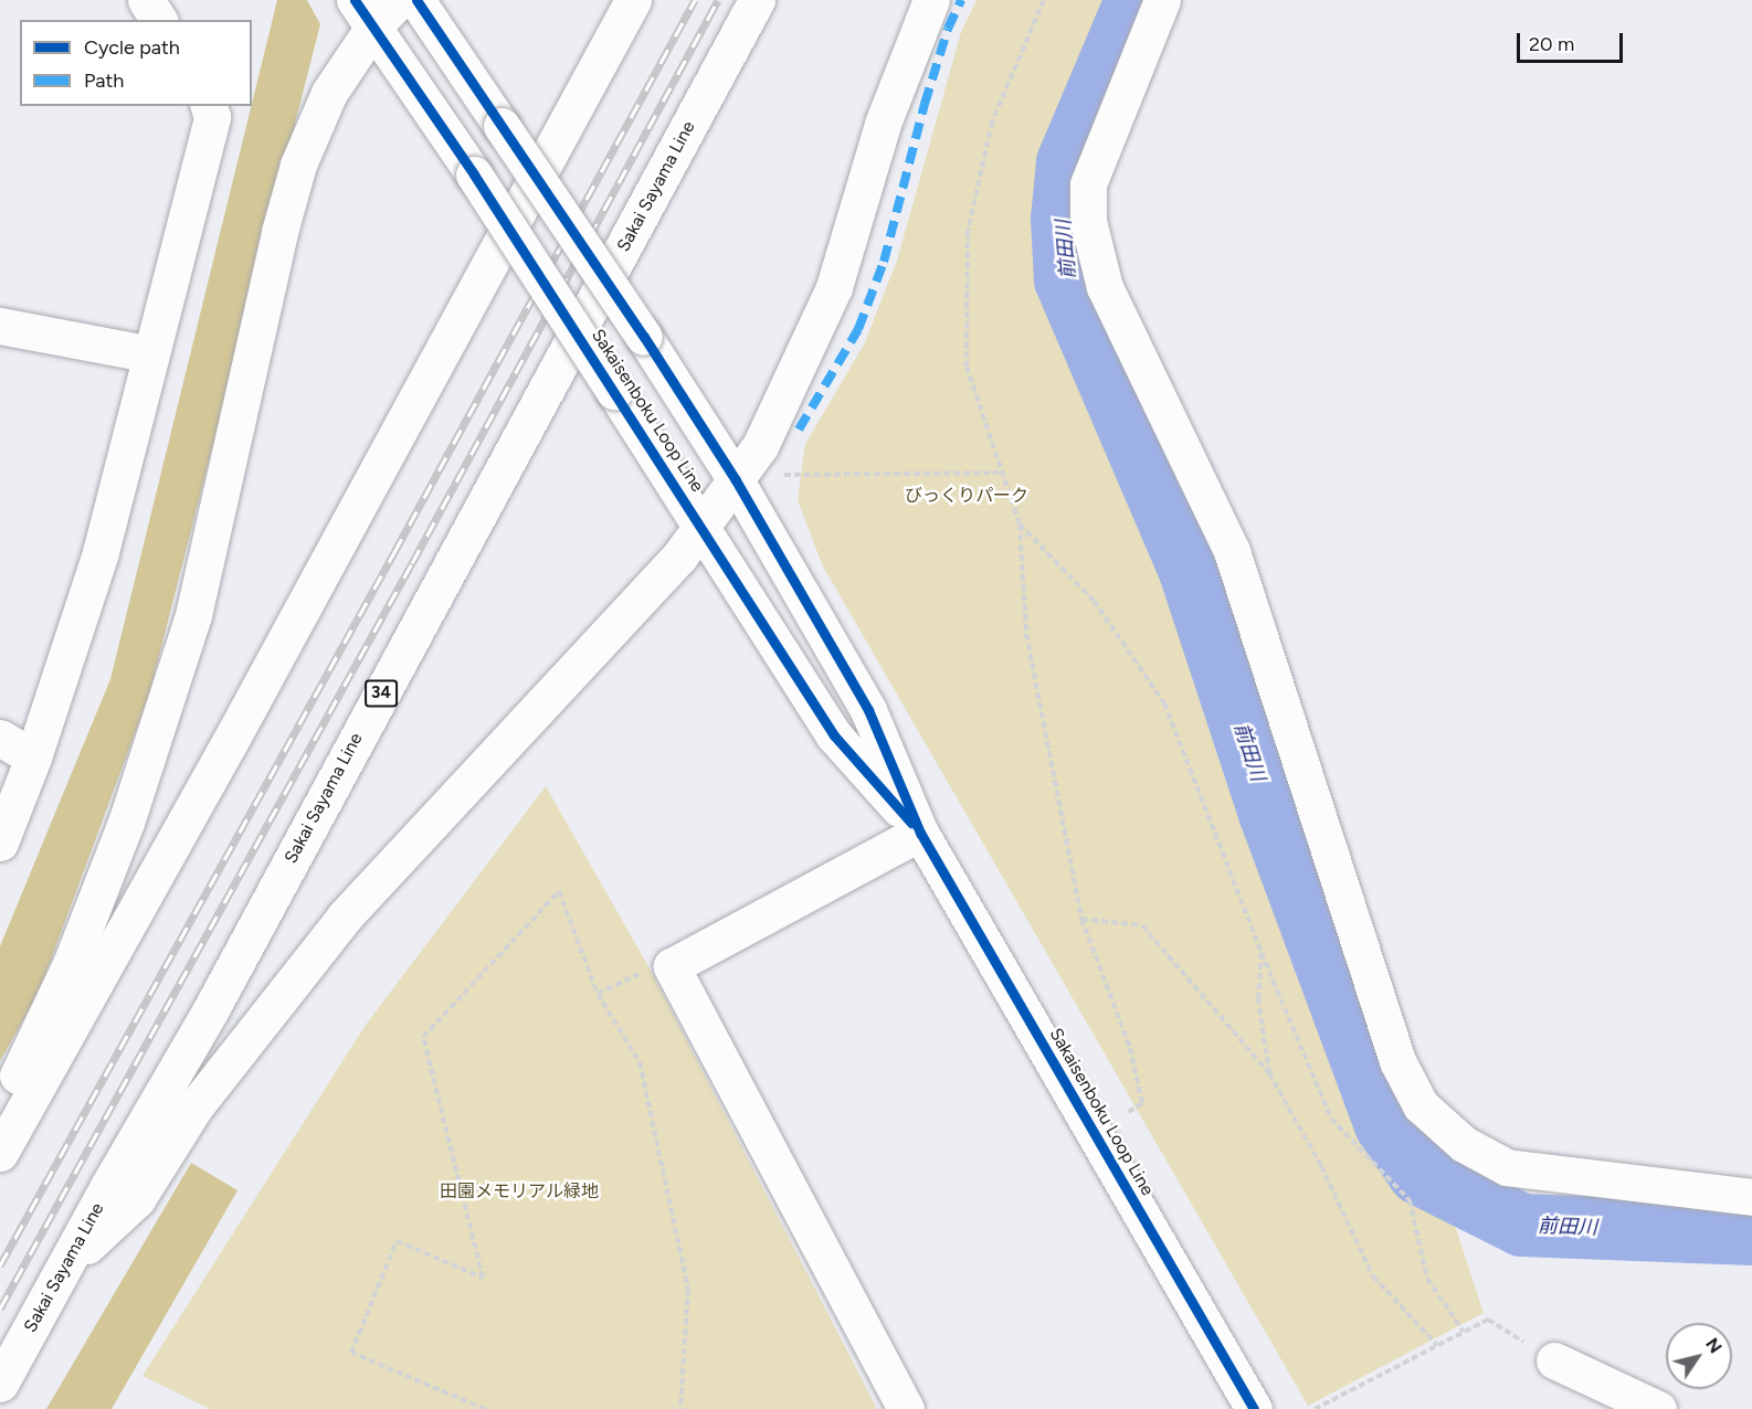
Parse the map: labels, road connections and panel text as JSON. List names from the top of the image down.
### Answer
{
  "streets": {
    "main road": ["Sakai Sayama Line", "Sakaisenboku Loop Line", "34"]
  },
  "water": ["前田川"],
  "parks": ["びっくりパーク", "田園メモリアル緑地"],
  "legend": ["Cycle path", "Path"],
  "scale_bar": "20 m",
  "north": "top right"
}
